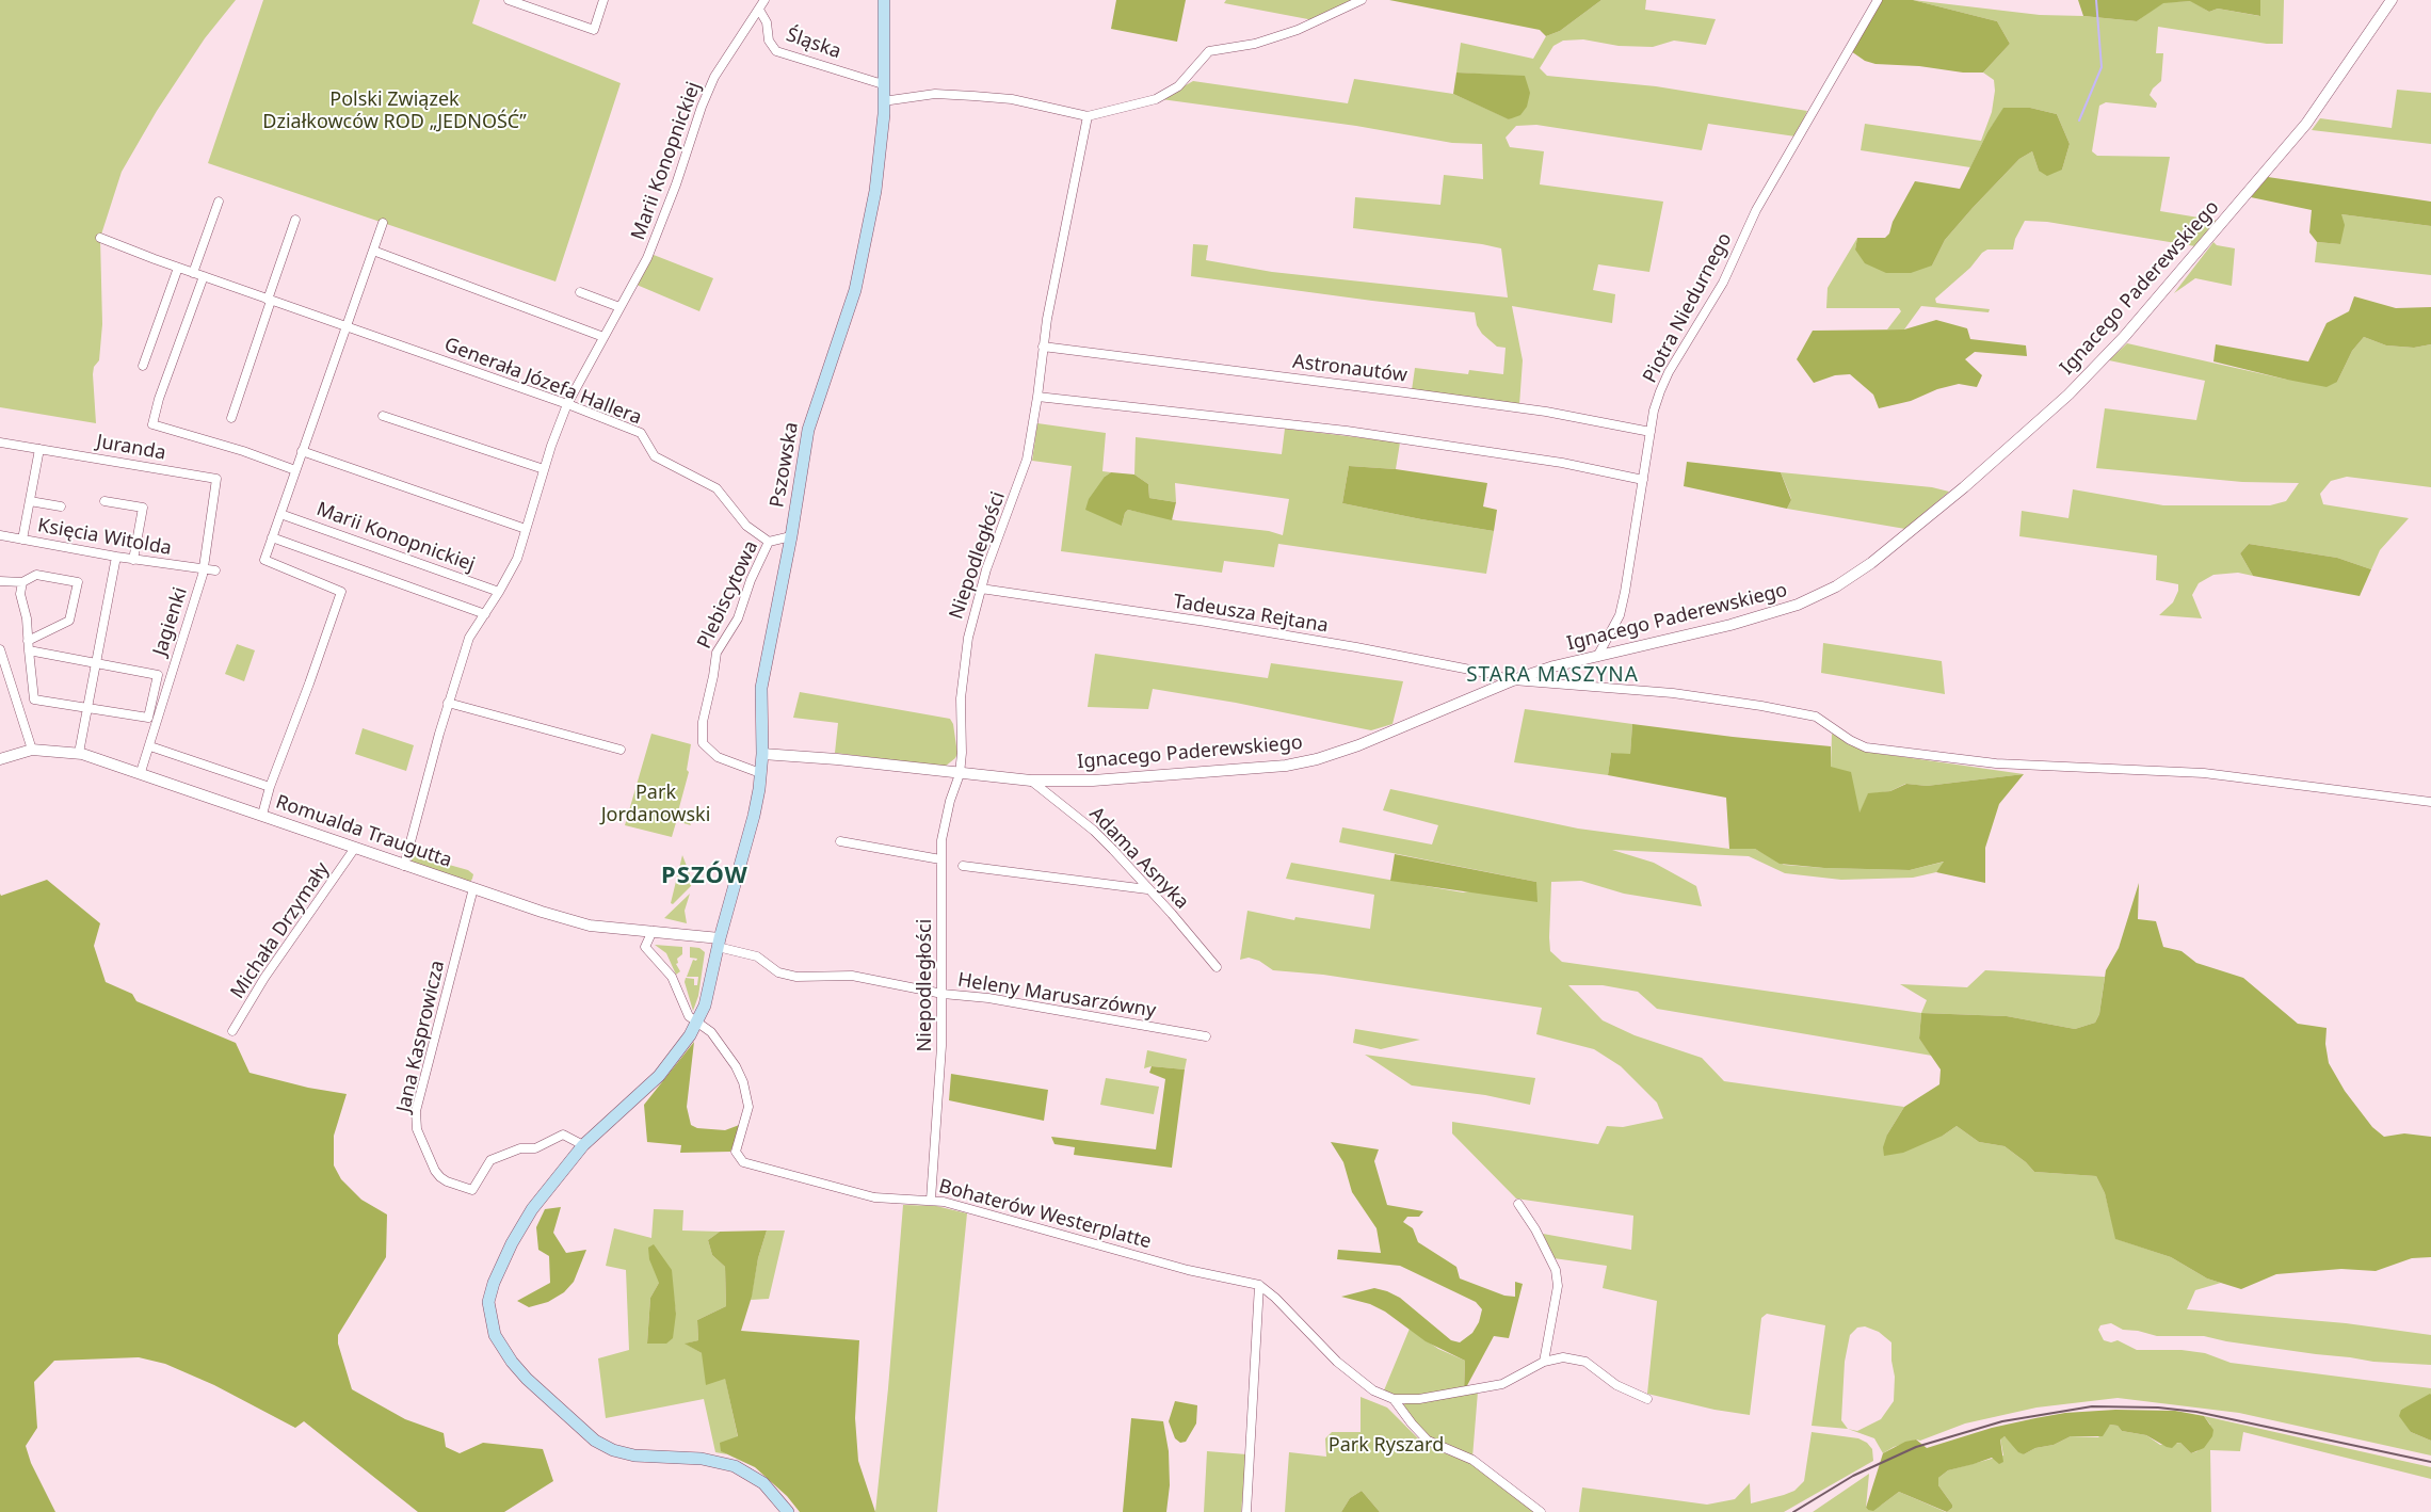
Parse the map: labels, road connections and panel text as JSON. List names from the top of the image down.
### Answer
{
  "streets": {
    "main road": ["Pszowska"],
    "street": [
      "Śląska",
      "Marii Konopnickiej",
      "Ignacego Paderewskiego",
      "Piotra Niedurnego",
      "Astronautów",
      "Generała Józefa Hallera",
      "Juranda",
      "Księcia Witolda",
      "Niepodległości",
      "Plebiscytowa",
      "Tadeusza Rejtana",
      "Jagienki",
      "Romualda Traugutta",
      "Adama Asnyka",
      "Michała Drzymały",
      "Heleny Marusarzówny",
      "Jana Kasprowicza",
      "Bohaterów Westerplatte"
    ]
  },
  "crossings": [
    ["Śląska", "Marii Konopnickiej"],
    ["Śląska", "Pszowska"],
    ["Marii Konopnickiej", "Generała Józefa Hallera"],
    ["Marii Konopnickiej", "Romualda Traugutta"],
    ["Ignacego Paderewskiego", "Piotra Niedurnego"],
    ["Ignacego Paderewskiego", "Pszowska"],
    ["Ignacego Paderewskiego", "Niepodległości"],
    ["Ignacego Paderewskiego", "Tadeusza Rejtana"],
    ["Ignacego Paderewskiego", "Adama Asnyka"],
    ["Piotra Niedurnego", "Astronautów"],
    ["Astronautów", "Niepodległości"],
    ["Generała Józefa Hallera", "Plebiscytowa"],
    ["Juranda", "Jagienki"],
    ["Pszowska", "Plebiscytowa"],
    ["Pszowska", "Romualda Traugutta"],
    ["Pszowska", "Heleny Marusarzówny"],
    ["Pszowska", "Jana Kasprowicza"],
    ["Pszowska", "Bohaterów Westerplatte"],
    ["Księcia Witolda", "Jagienki"],
    ["Niepodległości", "Tadeusza Rejtana"],
    ["Niepodległości", "Heleny Marusarzówny"],
    ["Niepodległości", "Bohaterów Westerplatte"],
    ["Jagienki", "Romualda Traugutta"],
    ["Romualda Traugutta", "Michała Drzymały"],
    ["Romualda Traugutta", "Heleny Marusarzówny"],
    ["Romualda Traugutta", "Jana Kasprowicza"],
    ["Romualda Traugutta", "Bohaterów Westerplatte"]
  ],
  "districts": ["STARA MASZYNA", "PSZÓW"],
  "parks": ["Polski Związek Działkowców ROD „JEDNOŚĆ”", "Park Jordanowski", "Park Ryszard"]
}
